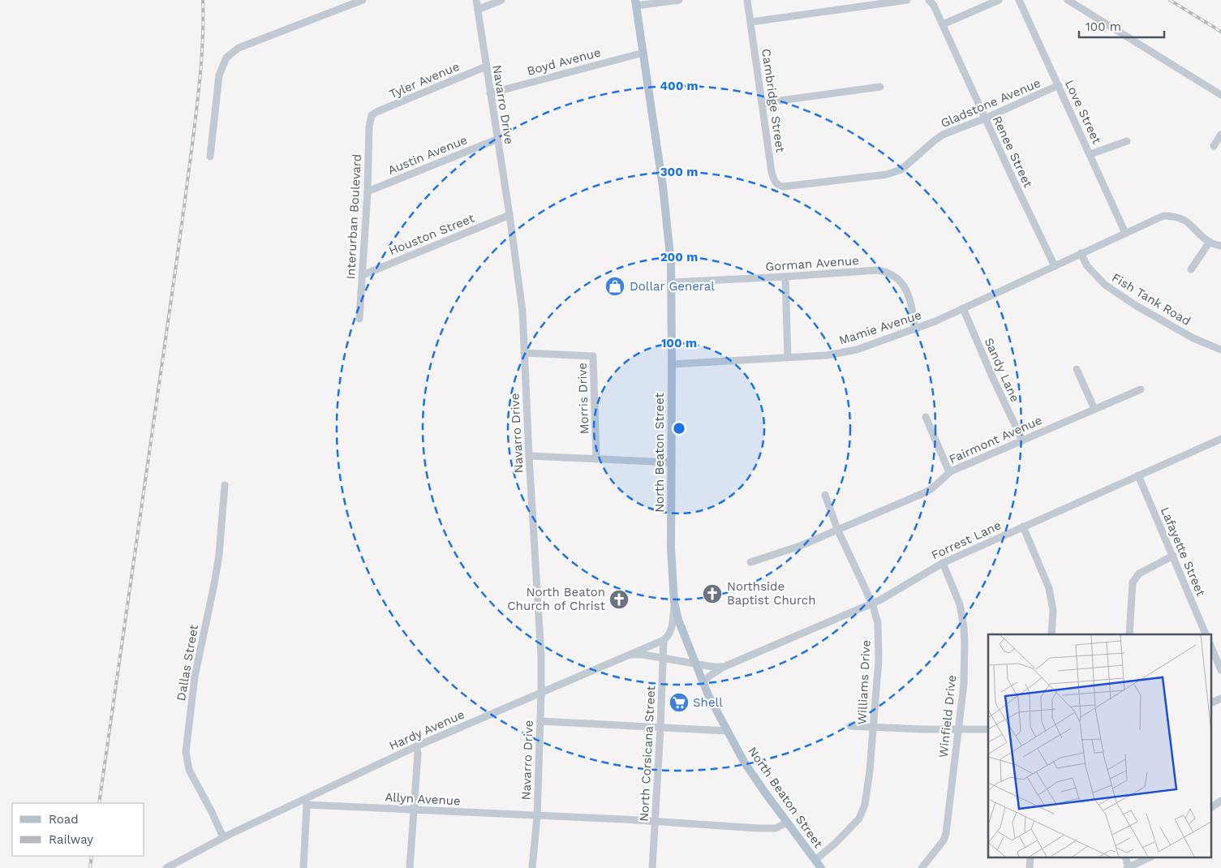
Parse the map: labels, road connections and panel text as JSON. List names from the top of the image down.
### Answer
{
  "streets": {
    "main road": ["North Beaton Street"],
    "street": [
      "Boyd Avenue",
      "Tyler Avenue",
      "Cambridge Street",
      "Gladstone Avenue",
      "Navarro Drive",
      "Love Street",
      "Renee Street",
      "Austin Avenue",
      "Interurban Boulevard",
      "Houston Street",
      "Gorman Avenue",
      "Fish Tank Road",
      "Mamie Avenue",
      "Sandy Lane",
      "Morris Drive",
      "Fairmont Avenue",
      "Forrest Lane",
      "Lafayette Street",
      "Dallas Street",
      "Williams Drive",
      "Winfield Drive",
      "Hardy Avenue",
      "North Corsicana Street",
      "Allyn Avenue"
    ]
  },
  "crossings": [
    ["Boyd Avenue", "Navarro Drive"],
    ["Boyd Avenue", "North Beaton Street"],
    ["Tyler Avenue", "Navarro Drive"],
    ["Tyler Avenue", "Interurban Boulevard"],
    ["Cambridge Street", "Gladstone Avenue"],
    ["Gladstone Avenue", "Love Street"],
    ["Gladstone Avenue", "Renee Street"],
    ["Navarro Drive", "Austin Avenue"],
    ["Navarro Drive", "Houston Street"],
    ["Navarro Drive", "Morris Drive"],
    ["Navarro Drive", "Hardy Avenue"],
    ["Navarro Drive", "Allyn Avenue"],
    ["Love Street", "Mamie Avenue"],
    ["Renee Street", "Mamie Avenue"],
    ["Austin Avenue", "Interurban Boulevard"],
    ["Interurban Boulevard", "Houston Street"],
    ["Gorman Avenue", "Mamie Avenue"],
    ["Gorman Avenue", "North Beaton Street"],
    ["Fish Tank Road", "Mamie Avenue"],
    ["Mamie Avenue", "Sandy Lane"],
    ["Mamie Avenue", "North Beaton Street"],
    ["Sandy Lane", "Fairmont Avenue"],
    ["Fairmont Avenue", "Williams Drive"],
    ["North Beaton Street", "Forrest Lane"],
    ["North Beaton Street", "Williams Drive"],
    ["North Beaton Street", "Allyn Avenue"],
    ["Forrest Lane", "Lafayette Street"],
    ["Forrest Lane", "Williams Drive"],
    ["Forrest Lane", "Winfield Drive"],
    ["Forrest Lane", "Hardy Avenue"],
    ["Forrest Lane", "North Corsicana Street"],
    ["Dallas Street", "Hardy Avenue"],
    ["Hardy Avenue", "North Corsicana Street"],
    ["Hardy Avenue", "Allyn Avenue"],
    ["North Corsicana Street", "Allyn Avenue"]
  ],
  "places": {
    "shop": ["Dollar General"],
    "church": ["Northside Baptist Church", "North Beaton Church of Christ"],
    "supermarket": ["Shell"]
  },
  "legend": ["Road", "Railway"],
  "scale_bar": "100 m",
  "rings": [
    "400 m",
    "300 m",
    "200 m",
    "100 m"
  ]
}
